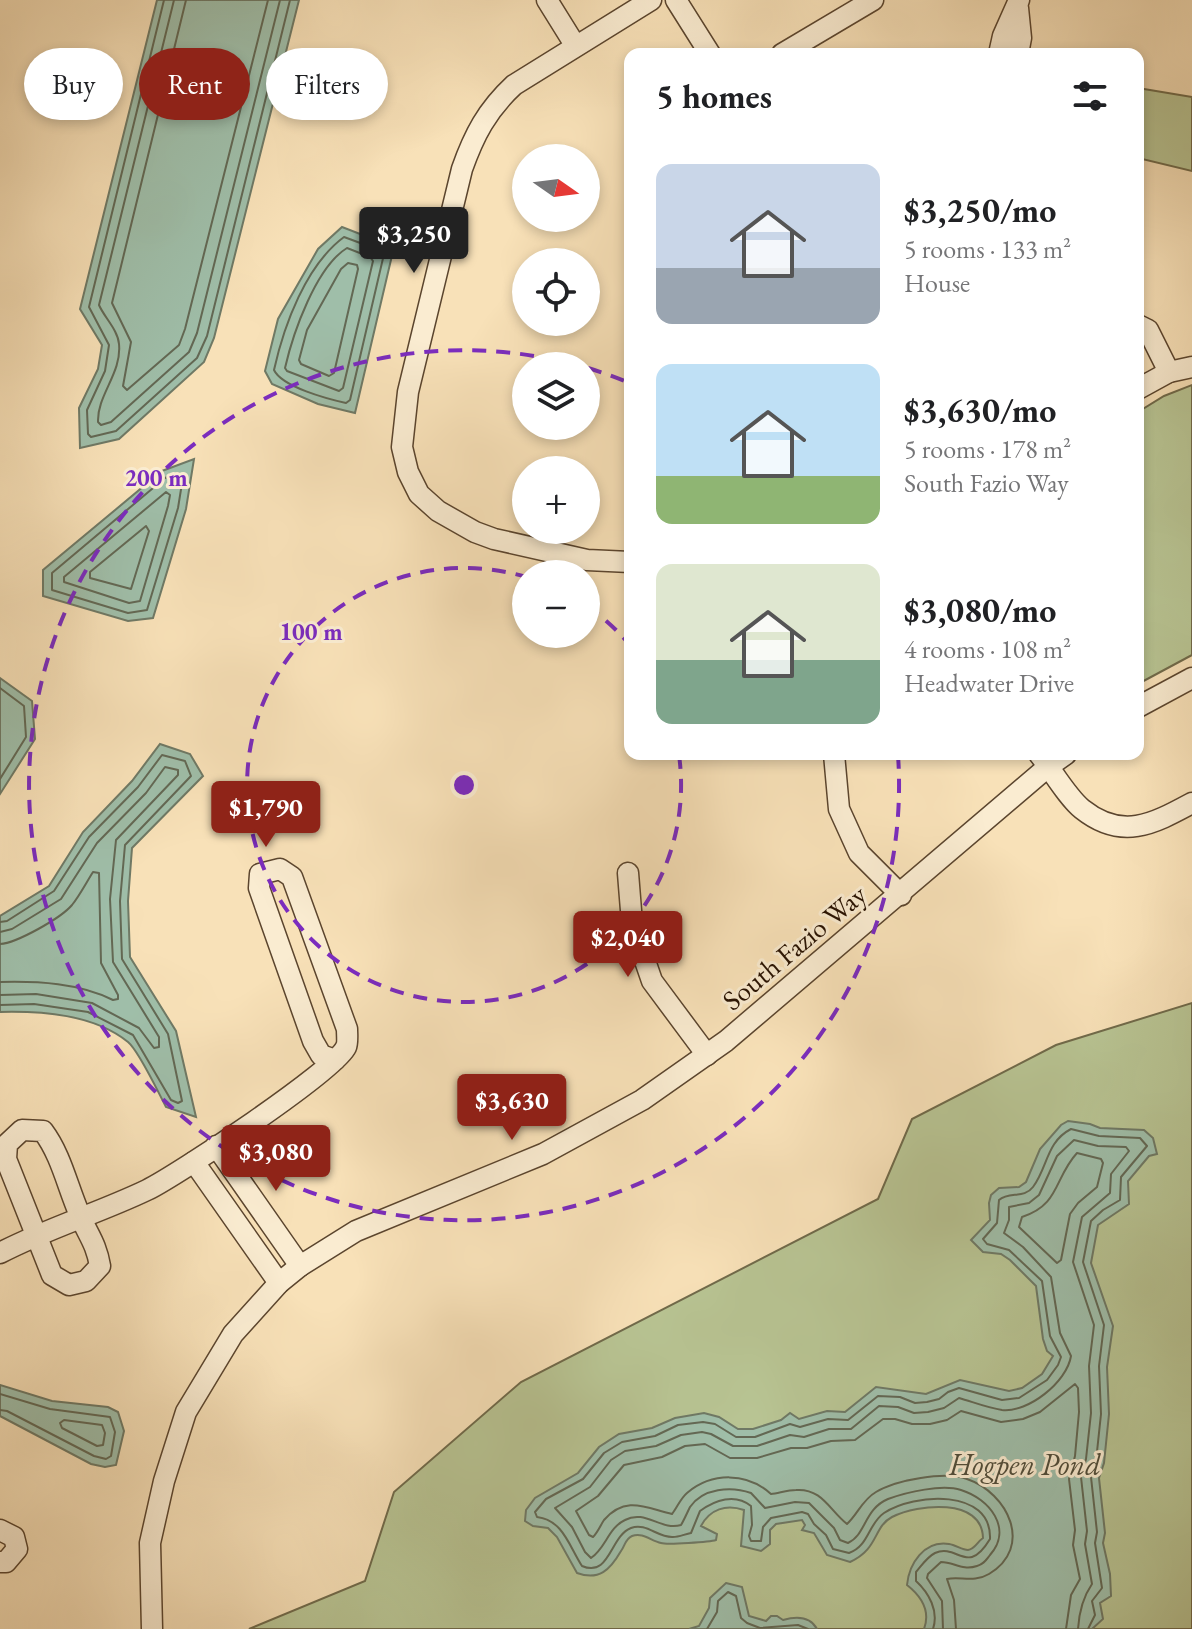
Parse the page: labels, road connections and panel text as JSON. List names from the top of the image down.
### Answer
{
  "streets": {
    "street": ["South Fazio Way"]
  },
  "water": ["Hogpen Pond"],
  "north": "right",
  "page": {
    "chip": ["Buy", "Rent", "Filters"],
    "heading": "5 homes",
    "map_buttons": ["+", "−"],
    "list": [
      {
        "name": "$3,250/mo",
        "note": "5 rooms · 133 m² · House"
      },
      {
        "name": "$3,630/mo",
        "note": "5 rooms · 178 m² · South Fazio Way"
      },
      {
        "name": "$3,080/mo",
        "note": "4 rooms · 108 m² · Headwater Drive"
      }
    ],
    "price": [
      "$3,250",
      "$1,790",
      "$2,040",
      "$3,630",
      "$3,080"
    ]
  },
  "rings": ["200 m", "100 m"]
}
